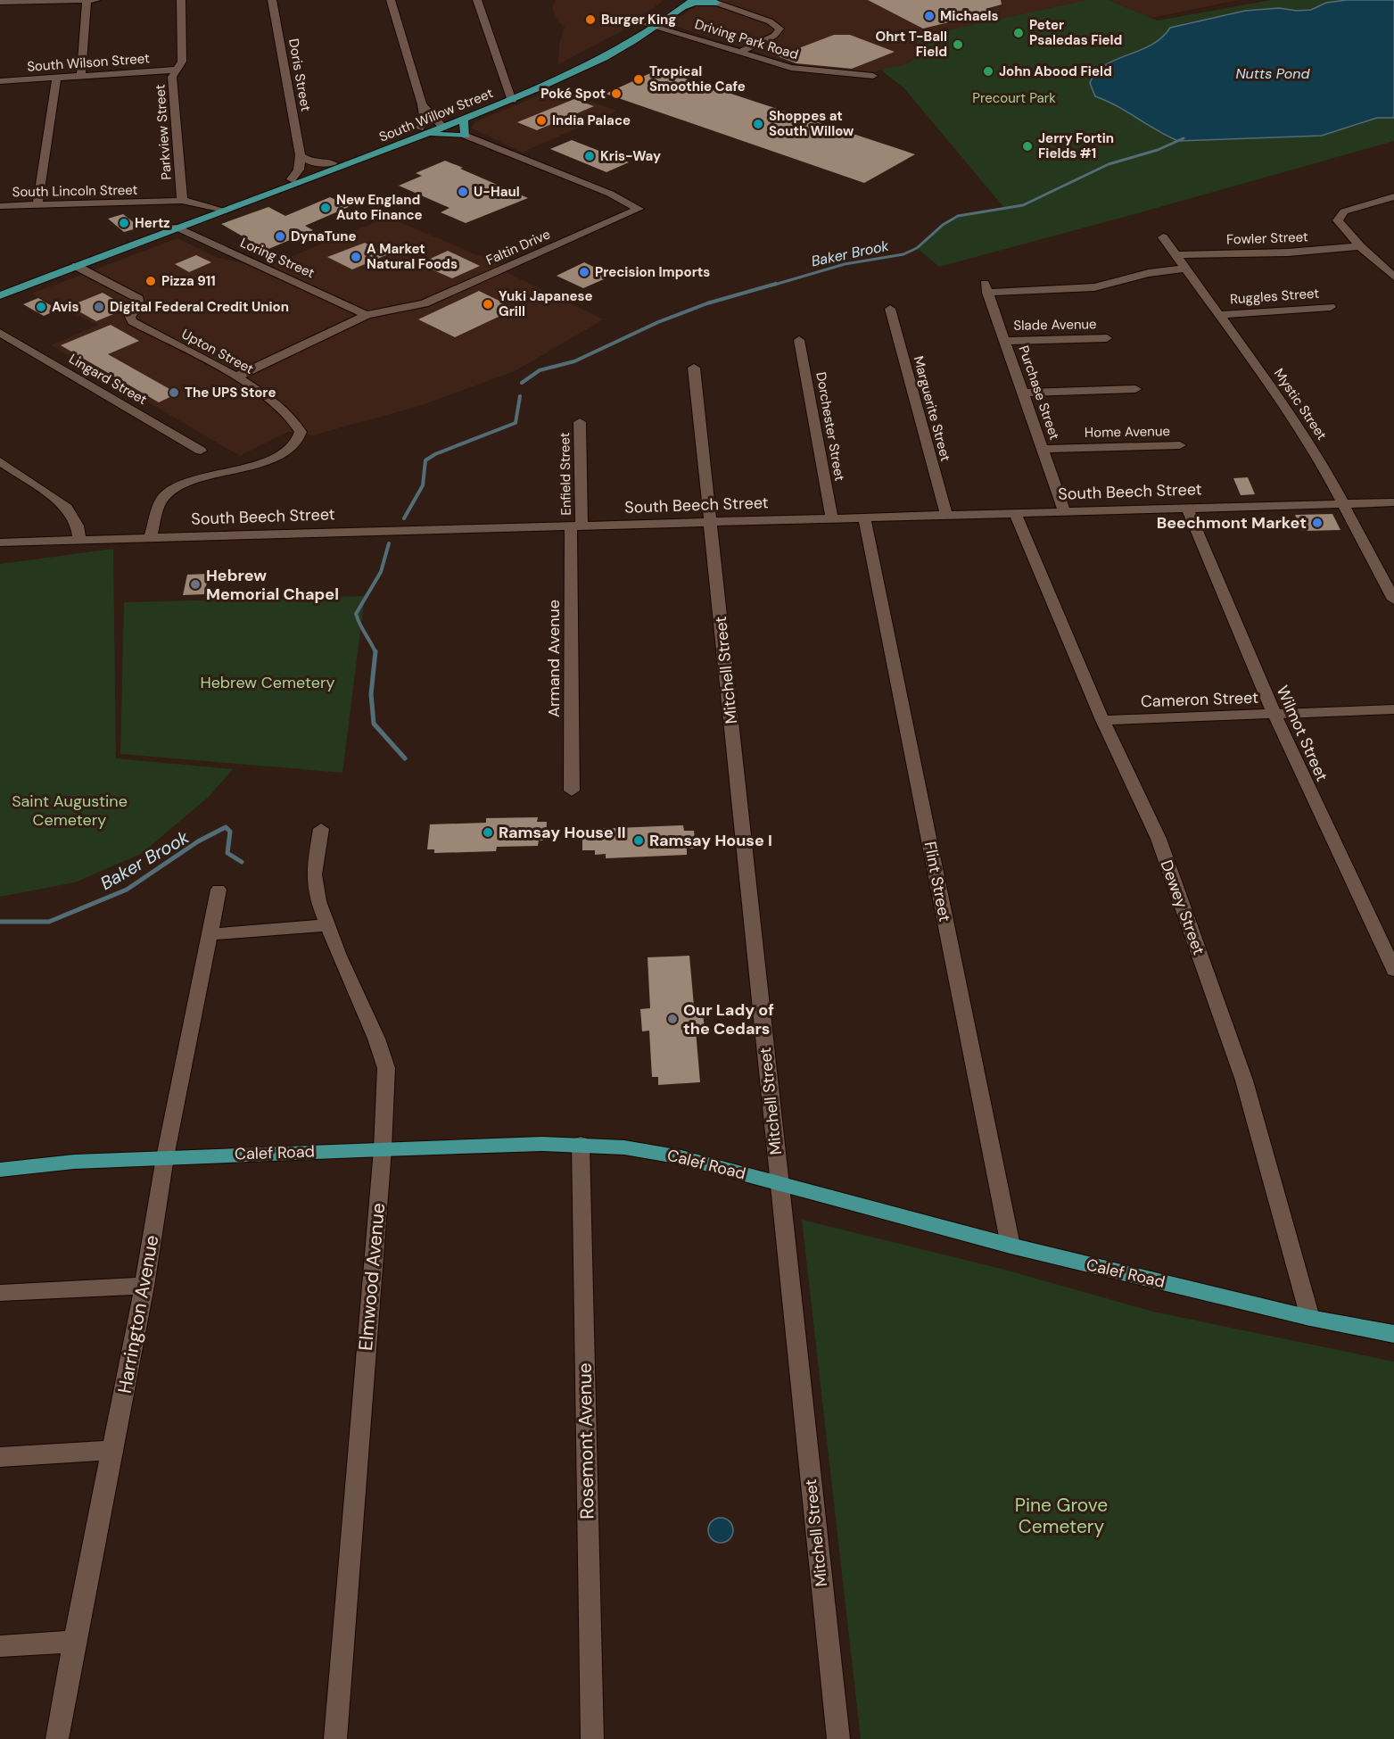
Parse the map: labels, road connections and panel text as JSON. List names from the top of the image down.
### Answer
{
  "streets": {
    "main road": ["South Willow Street", "Calef Road"],
    "street": [
      "Driving Park Road",
      "South Wilson Street",
      "Doris Street",
      "Parkview Street",
      "South Lincoln Street",
      "Fowler Street",
      "Faltin Drive",
      "Loring Street",
      "Ruggles Street",
      "Slade Avenue",
      "Upton Street",
      "Lingard Street",
      "Purchase Street",
      "Mystic Street",
      "Marguerite Street",
      "Dorchester Street",
      "Home Avenue",
      "Enfield Street",
      "South Beech Street",
      "Armand Avenue",
      "Mitchell Street",
      "Cameron Street",
      "Wilmot Street",
      "Flint Street",
      "Dewey Street",
      "Elmwood Avenue",
      "Harrington Avenue",
      "Rosemont Avenue"
    ]
  },
  "crossings": [
    ["Driving Park Road", "South Willow Street"],
    ["South Wilson Street", "Parkview Street"],
    ["South Willow Street", "South Lincoln Street"],
    ["South Willow Street", "Loring Street"],
    ["South Willow Street", "Upton Street"],
    ["Parkview Street", "South Lincoln Street"],
    ["Fowler Street", "Mystic Street"],
    ["Faltin Drive", "Loring Street"],
    ["Faltin Drive", "Upton Street"],
    ["Ruggles Street", "Mystic Street"],
    ["Slade Avenue", "Purchase Street"],
    ["Upton Street", "South Beech Street"],
    ["Purchase Street", "Mystic Street"],
    ["Purchase Street", "Home Avenue"],
    ["Purchase Street", "South Beech Street"],
    ["Mystic Street", "South Beech Street"],
    ["Marguerite Street", "South Beech Street"],
    ["Dorchester Street", "South Beech Street"],
    ["Enfield Street", "South Beech Street"],
    ["Enfield Street", "Armand Avenue"],
    ["South Beech Street", "Armand Avenue"],
    ["South Beech Street", "Mitchell Street"],
    ["South Beech Street", "Wilmot Street"],
    ["South Beech Street", "Flint Street"],
    ["South Beech Street", "Dewey Street"],
    ["Mitchell Street", "Calef Road"],
    ["Cameron Street", "Wilmot Street"],
    ["Cameron Street", "Dewey Street"],
    ["Flint Street", "Calef Road"],
    ["Dewey Street", "Calef Road"],
    ["Calef Road", "Elmwood Avenue"],
    ["Calef Road", "Harrington Avenue"],
    ["Calef Road", "Rosemont Avenue"]
  ],
  "water": ["Nutts Pond", "Baker Brook"],
  "parks": [
    "Precourt Park",
    "Hebrew Cemetery",
    "Saint Augustine Cemetery",
    "Pine Grove Cemetery"
  ],
  "places": [
    "Michaels",
    "Burger King",
    "Peter Psaledas Field",
    "Ohrt T-Ball Field",
    "John Abood Field",
    "Tropical Smoothie Cafe",
    "Poké Spot",
    "India Palace",
    "Shoppes at South Willow",
    "Jerry Fortin Fields #1",
    "Kris-Way",
    "U-Haul",
    "New England Auto Finance",
    "Hertz",
    "DynaTune",
    "A Market Natural Foods",
    "Precision Imports",
    "Pizza 911",
    "Yuki Japanese Grill",
    "Avis",
    "Digital Federal Credit Union",
    "The UPS Store",
    "Beechmont Market",
    "Hebrew Memorial Chapel",
    "Ramsay House II",
    "Ramsay House I",
    "Our Lady of the Cedars"
  ]
}
